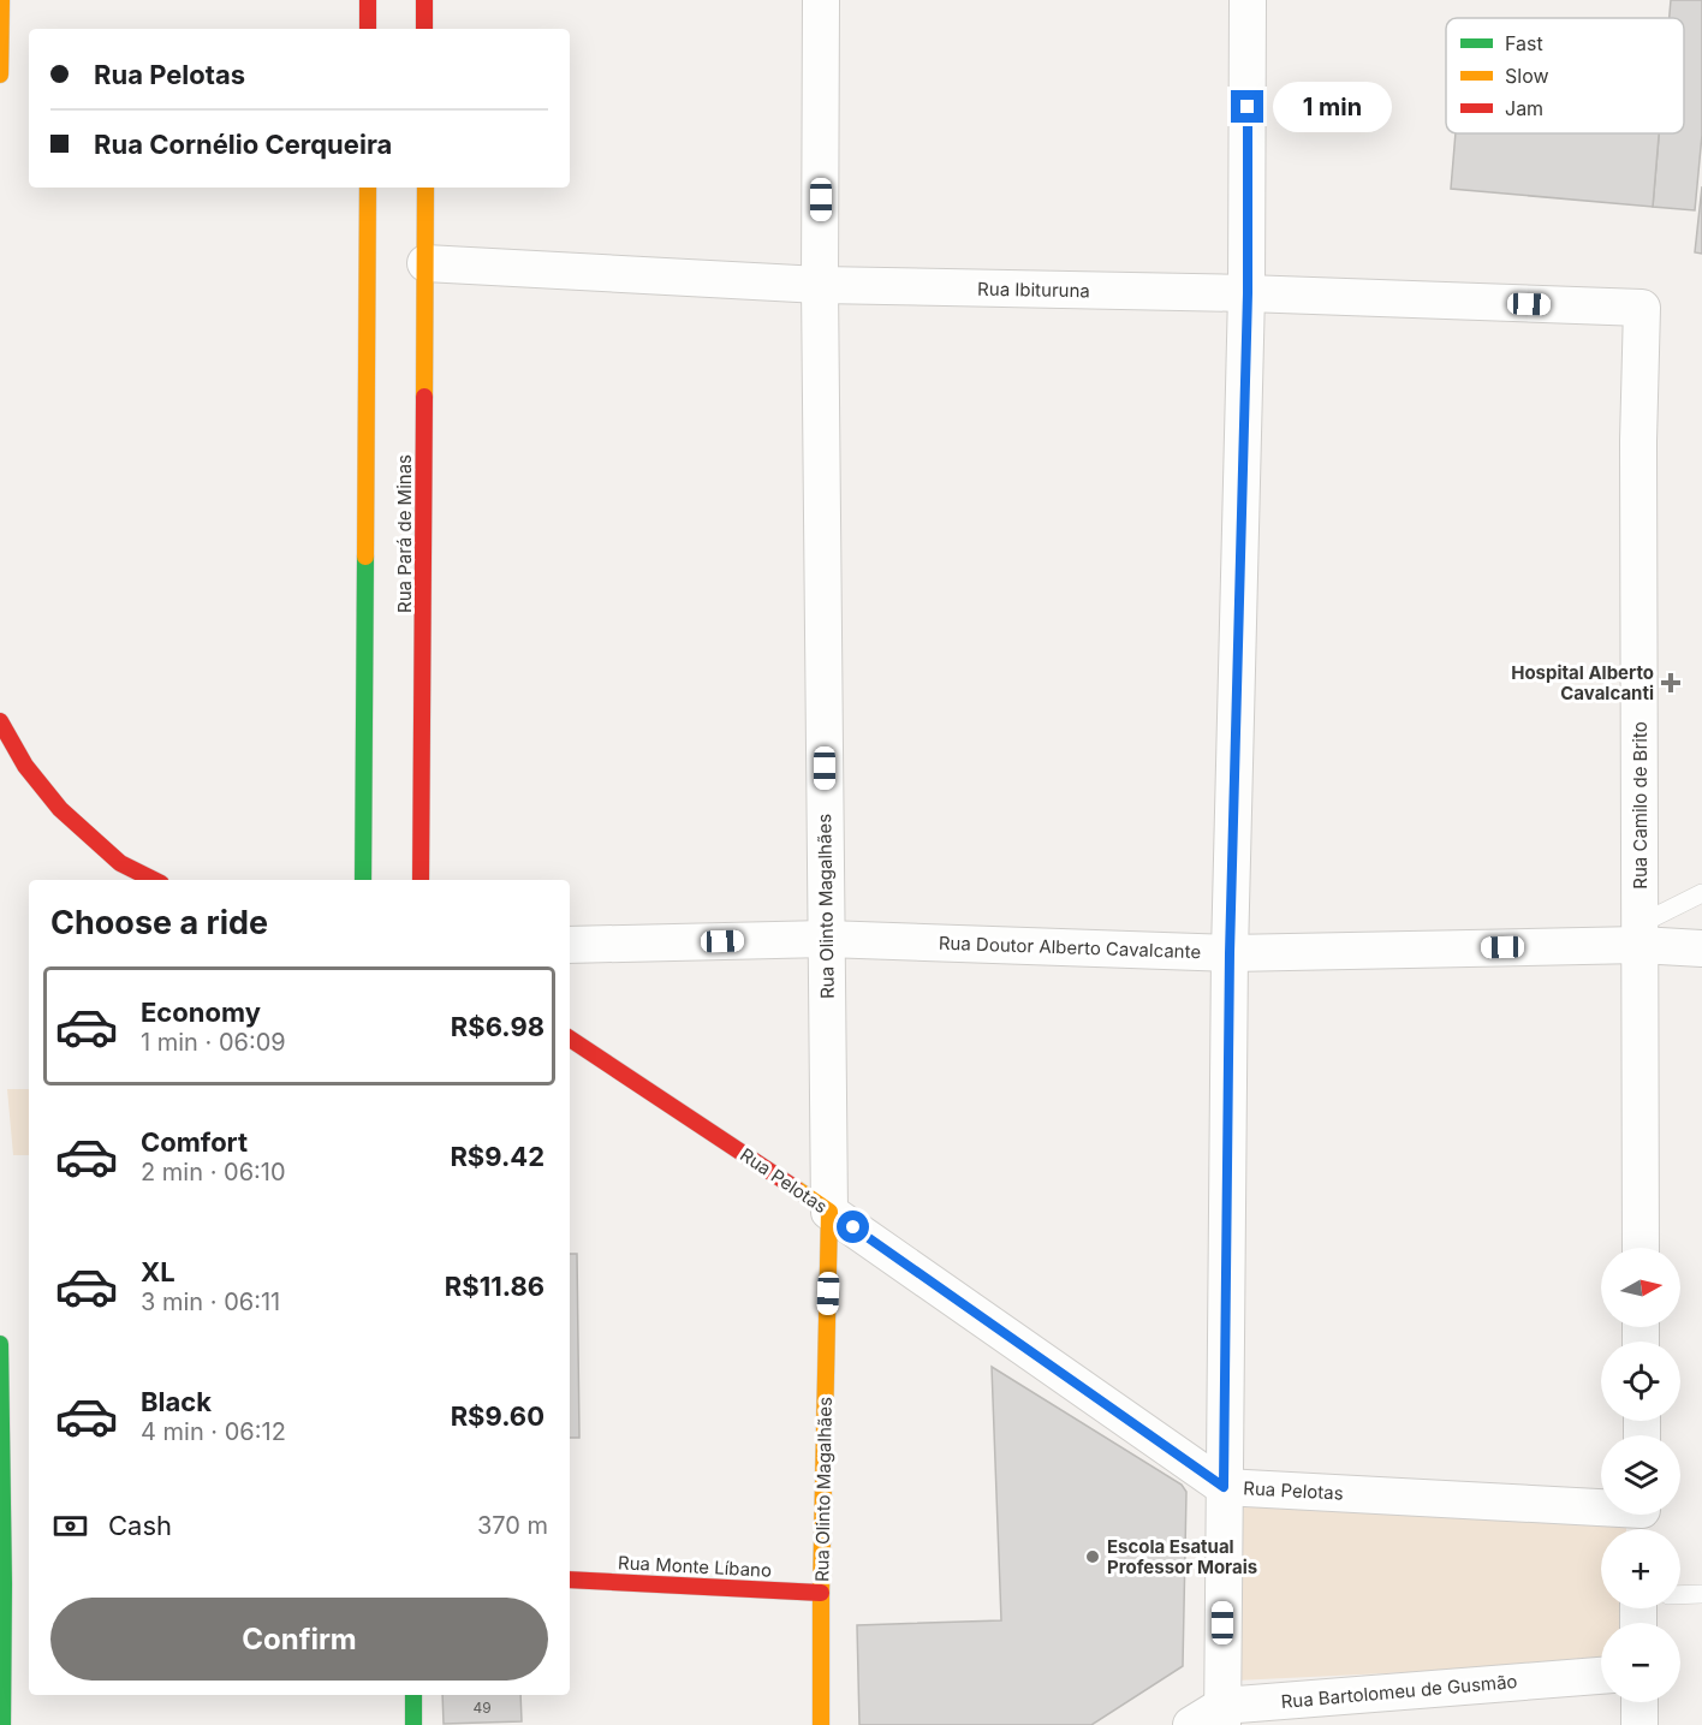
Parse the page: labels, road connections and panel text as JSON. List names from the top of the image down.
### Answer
{
  "streets": {
    "main road": [
      "Rua Pará de Minas",
      "Rua Olinto Magalhães",
      "Rua Pelotas",
      "Rua Monte Líbano"
    ],
    "street": [
      "Rua Ibituruna",
      "Rua Camilo de Brito",
      "Rua Doutor Alberto Cavalcante",
      "Rua Bartolomeu de Gusmão"
    ]
  },
  "crossings": [
    ["Rua Ibituruna", "Rua Pará de Minas"],
    ["Rua Ibituruna", "Rua Camilo de Brito"],
    ["Rua Ibituruna", "Rua Olinto Magalhães"],
    ["Rua Camilo de Brito", "Rua Doutor Alberto Cavalcante"],
    ["Rua Olinto Magalhães", "Rua Doutor Alberto Cavalcante"],
    ["Rua Olinto Magalhães", "Rua Pelotas"],
    ["Rua Olinto Magalhães", "Rua Monte Líbano"]
  ],
  "places": {
    "health": ["Hospital Alberto Cavalcanti"],
    "other": ["Escola Esatual Professor Morais"]
  },
  "house_numbers": ["49"],
  "legend": ["Fast", "Slow", "Jam"],
  "north": "right",
  "page": {
    "banner": ["Rua Pelotas", "Rua Cornélio Cerqueira"],
    "bubble": "1 min",
    "heading": "Choose a ride",
    "list": [
      {
        "name": "Economy",
        "note": "1 min · 06:09",
        "value": "R$6.98"
      },
      {
        "name": "Comfort",
        "note": "2 min · 06:10",
        "value": "R$9.42"
      },
      {
        "name": "XL",
        "note": "3 min · 06:11",
        "value": "R$11.86"
      },
      {
        "name": "Black",
        "note": "4 min · 06:12",
        "value": "R$9.60"
      }
    ],
    "map_buttons": ["+", "−"],
    "pay": ["Cash", "370 m"],
    "buttons": "Confirm"
  }
}
